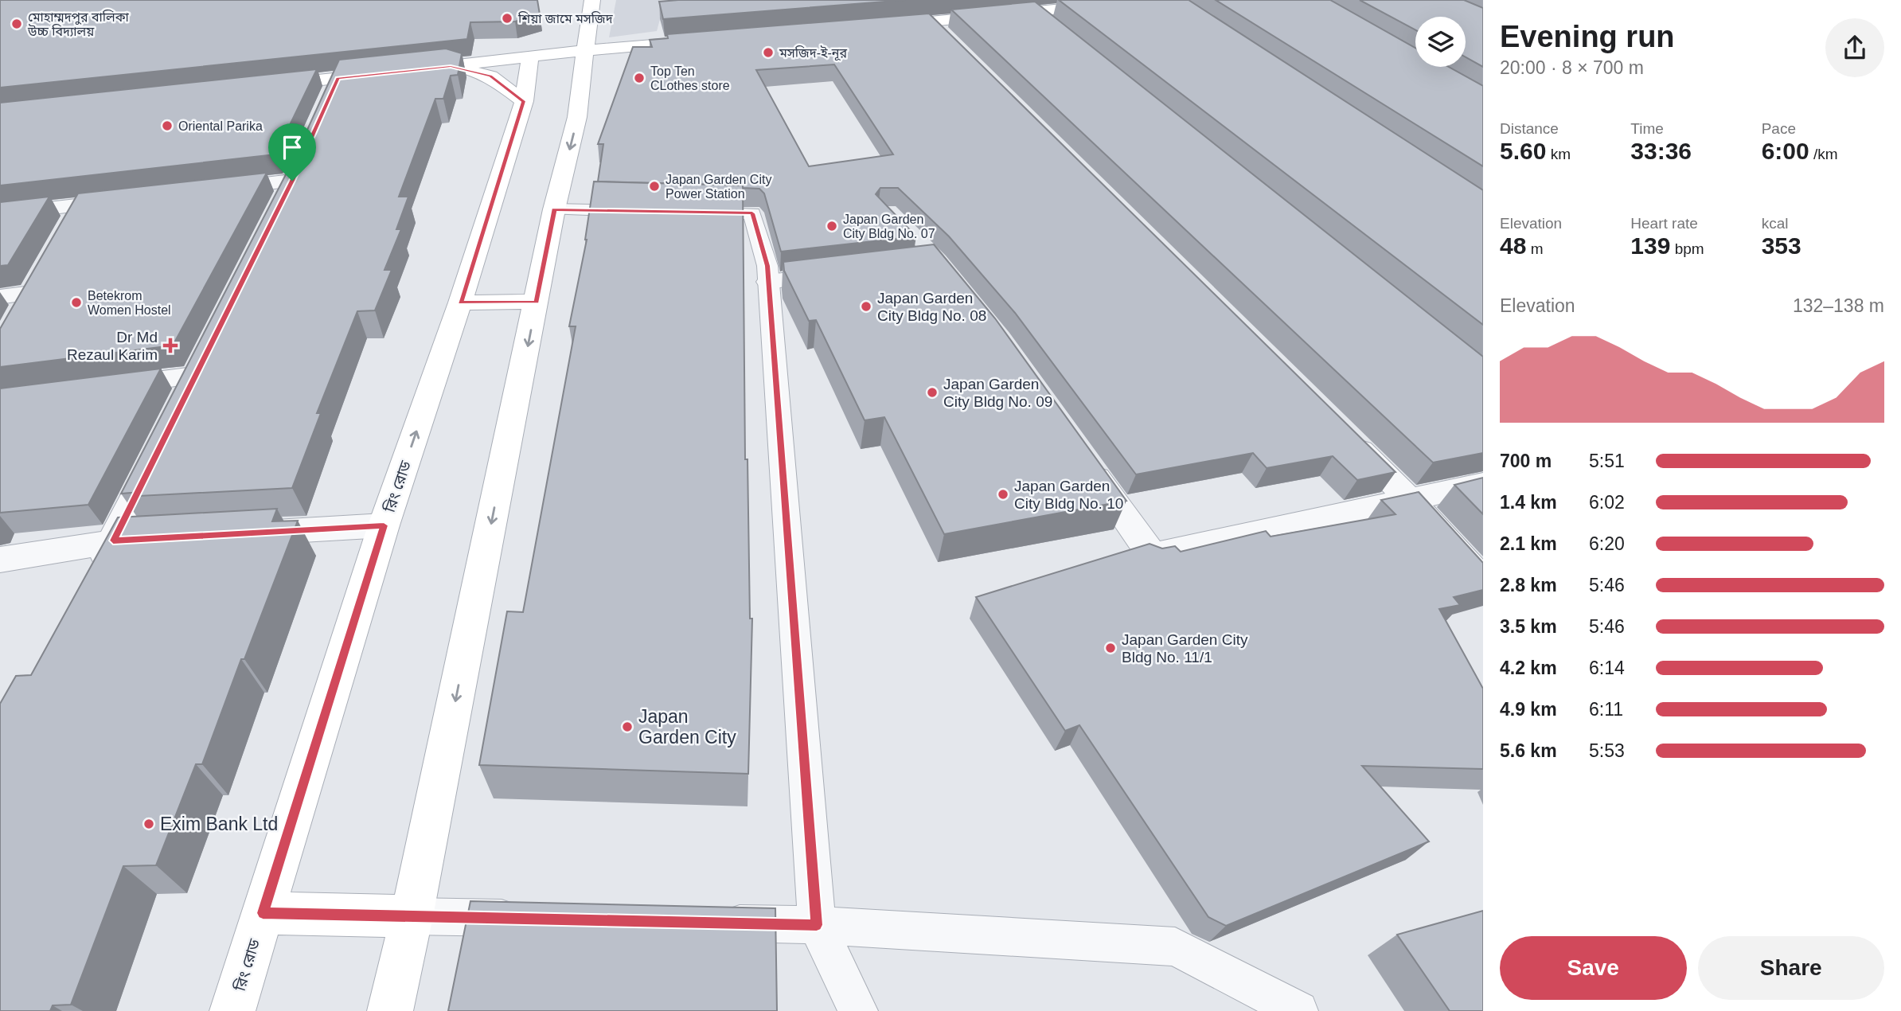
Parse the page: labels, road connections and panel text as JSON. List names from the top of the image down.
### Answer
{
  "streets": {
    "main road": ["রিং রোড"]
  },
  "places": {
    "other": [
      "শিয়া জামে মসজিদ",
      "মোহাম্মদপুর বালিকা উচ্চ বিদ্যালয়",
      "মসজিদ-ই-নূর",
      "Top Ten CLothes store",
      "Oriental Parika",
      "Japan Garden City Power Station",
      "Japan Garden City Bldg No. 07",
      "Betekrom Women Hostel",
      "Japan Garden City Bldg No. 08",
      "Japan Garden City Bldg No. 09",
      "Japan Garden City Bldg No. 10",
      "Japan Garden City Bldg No. 11/1",
      "Japan Garden City",
      "Exim Bank Ltd"
    ],
    "health": ["Dr Md Rezaul Karim"]
  },
  "page": {
    "heading": ["Evening run", "20:00 · 8 × 700 m"],
    "stats": [
      ["Distance", "5.60 km"],
      ["Time", "33:36"],
      ["Pace", "6:00 /km"],
      ["Elevation", "48 m"],
      ["Heart rate", "139 bpm"],
      ["kcal", "353"]
    ],
    "chart": ["Elevation", "132–138 m"],
    "list": [
      {
        "name": "700 m",
        "note": "5:51"
      },
      {
        "name": "1.4 km",
        "note": "6:02"
      },
      {
        "name": "2.1 km",
        "note": "6:20"
      },
      {
        "name": "2.8 km",
        "note": "5:46"
      },
      {
        "name": "3.5 km",
        "note": "5:46"
      },
      {
        "name": "4.2 km",
        "note": "6:14"
      },
      {
        "name": "4.9 km",
        "note": "6:11"
      },
      {
        "name": "5.6 km",
        "note": "5:53"
      }
    ],
    "buttons": ["Save", "Share"]
  }
}
